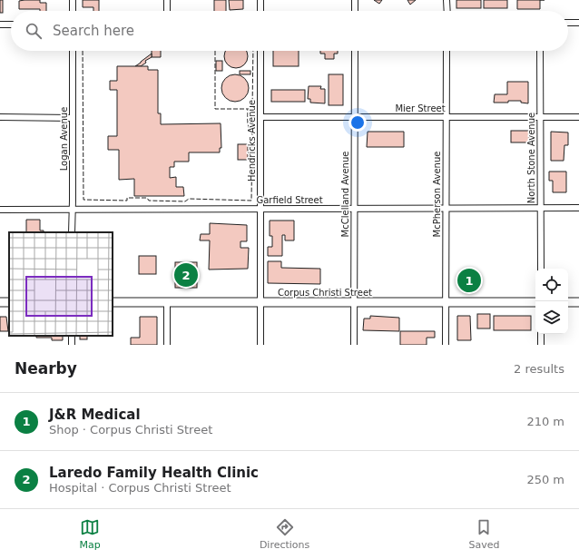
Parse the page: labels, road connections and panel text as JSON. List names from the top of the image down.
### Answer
{
  "streets": {
    "main road": ["Corpus Christi Street"],
    "street": [
      "Mier Street",
      "Logan Avenue",
      "Hendricks Avenue",
      "North Stone Avenue",
      "McClelland Avenue",
      "McPherson Avenue",
      "Garfield Street"
    ]
  },
  "crossings": [
    ["Mier Street", "Hendricks Avenue"],
    ["Mier Street", "North Stone Avenue"],
    ["Mier Street", "McClelland Avenue"],
    ["Mier Street", "McPherson Avenue"],
    ["Logan Avenue", "Garfield Street"],
    ["Hendricks Avenue", "Garfield Street"],
    ["Hendricks Avenue", "Corpus Christi Street"],
    ["North Stone Avenue", "Garfield Street"],
    ["McClelland Avenue", "Garfield Street"],
    ["McClelland Avenue", "Corpus Christi Street"],
    ["McPherson Avenue", "Garfield Street"],
    ["McPherson Avenue", "Corpus Christi Street"]
  ],
  "page": {
    "search": "Search here",
    "pins": ["2", "1"],
    "heading": ["Nearby", "2 results"],
    "list": [
      {
        "mark": "1",
        "name": "J&R Medical",
        "note": "Shop · Corpus Christi Street",
        "value": "210 m"
      },
      {
        "mark": "2",
        "name": "Laredo Family Health Clinic",
        "note": "Hospital · Corpus Christi Street",
        "value": "250 m"
      }
    ],
    "nav": ["Map", "Directions", "Saved"]
  }
}
